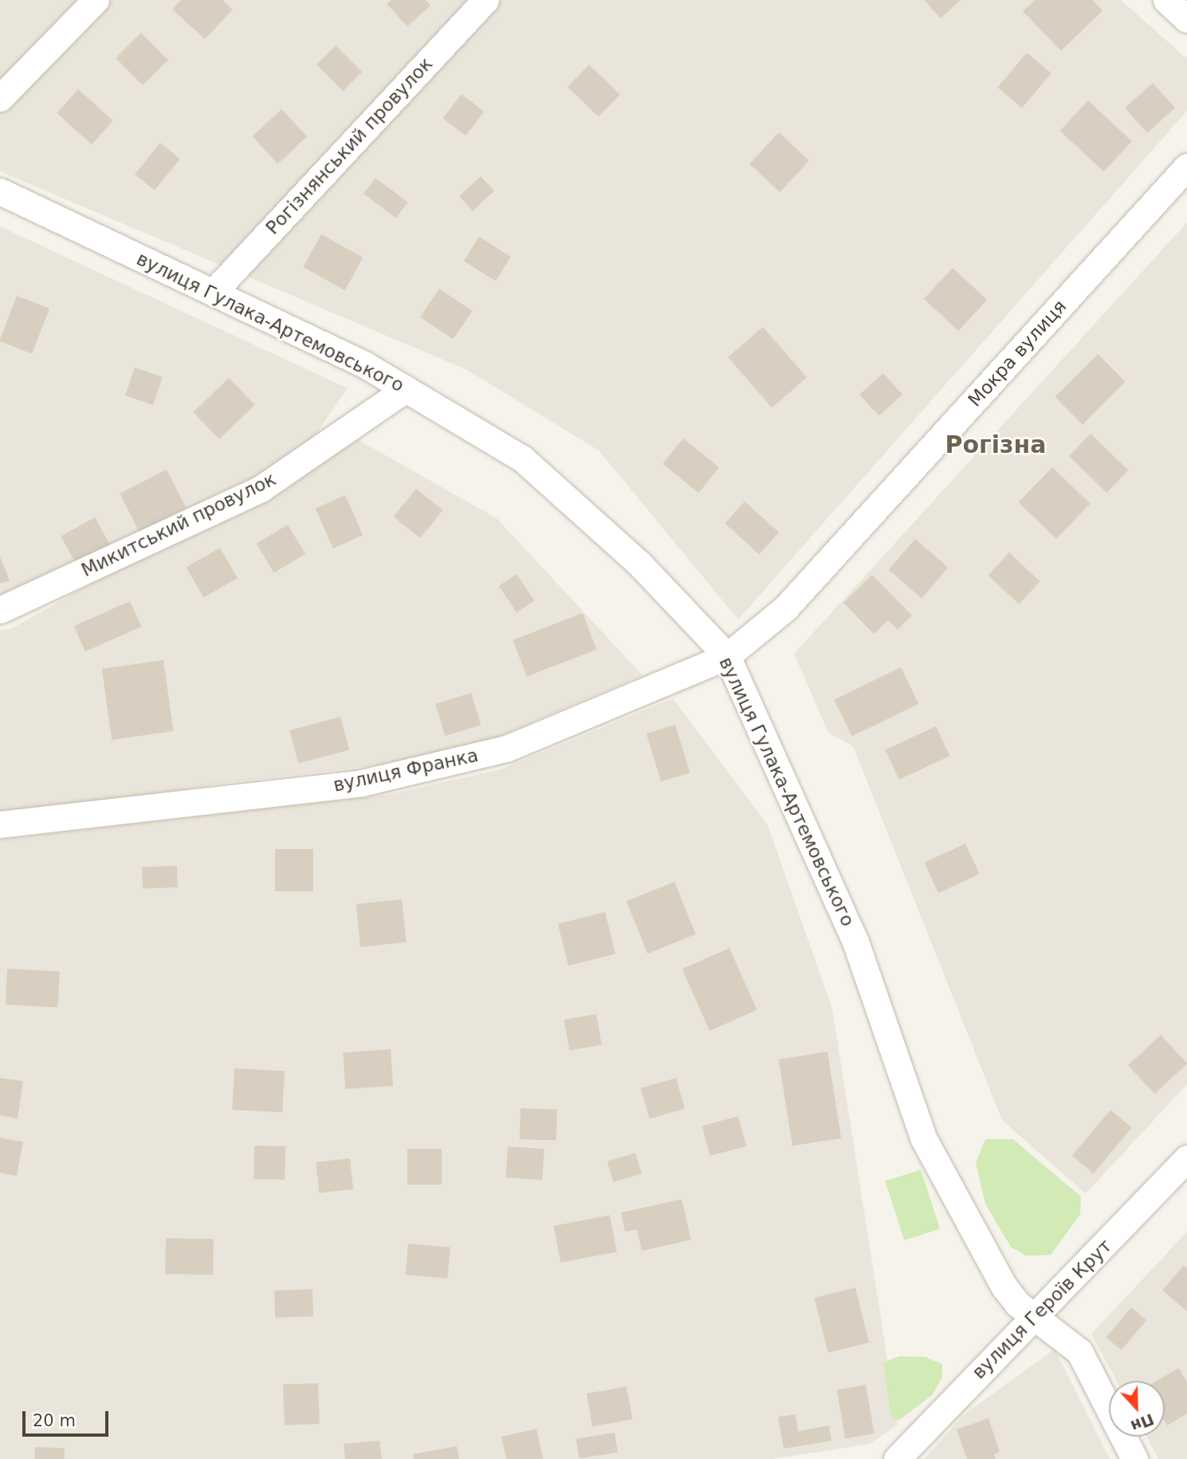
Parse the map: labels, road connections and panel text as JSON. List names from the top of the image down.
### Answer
{
  "streets": {
    "street": [
      "Рогізнянський провулок",
      "вулиця Гулака-Артемовського",
      "Мокра вулиця",
      "Микитський провулок",
      "вулиця Франка",
      "вулиця Героїв Крут"
    ]
  },
  "crossings": [
    ["Рогізнянський провулок", "вулиця Гулака-Артемовського"],
    ["вулиця Гулака-Артемовського", "Мокра вулиця"],
    ["вулиця Гулака-Артемовського", "Микитський провулок"],
    ["вулиця Гулака-Артемовського", "вулиця Франка"],
    ["вулиця Гулака-Артемовського", "вулиця Героїв Крут"],
    ["Мокра вулиця", "вулиця Франка"]
  ],
  "districts": ["Рогізна"],
  "scale_bar": "20 m",
  "north": "bottom"
}
